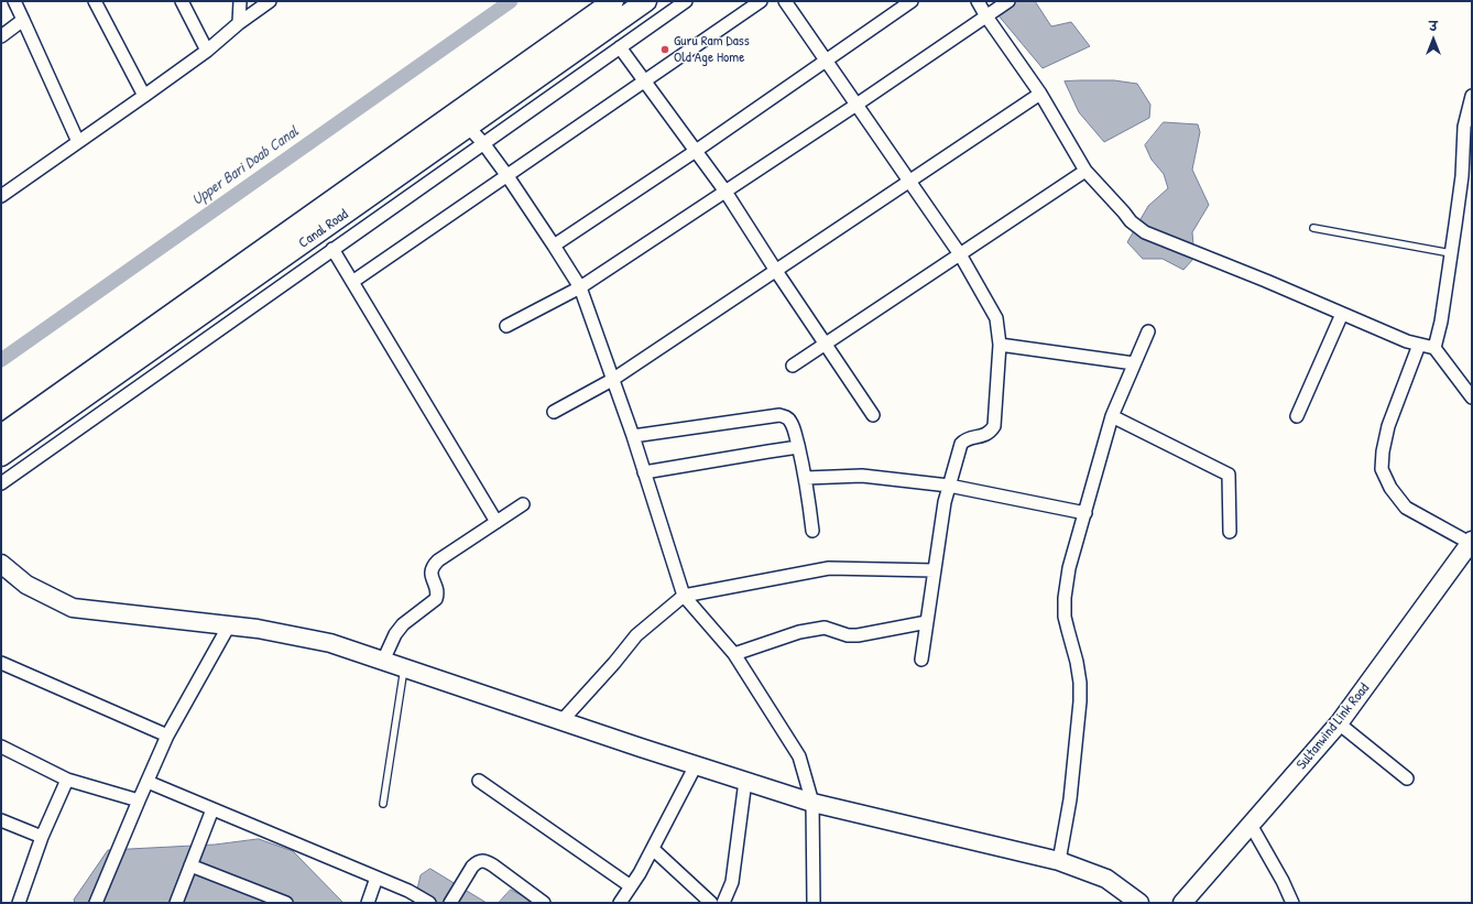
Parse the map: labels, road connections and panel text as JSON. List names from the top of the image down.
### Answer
{
  "streets": {
    "main road": ["Canal Road"],
    "street": ["Sultanwind Link Road"]
  },
  "water": ["Upper Bari Doab Canal"],
  "places": ["Guru Ram Dass Old Age Home"],
  "north": "top"
}
